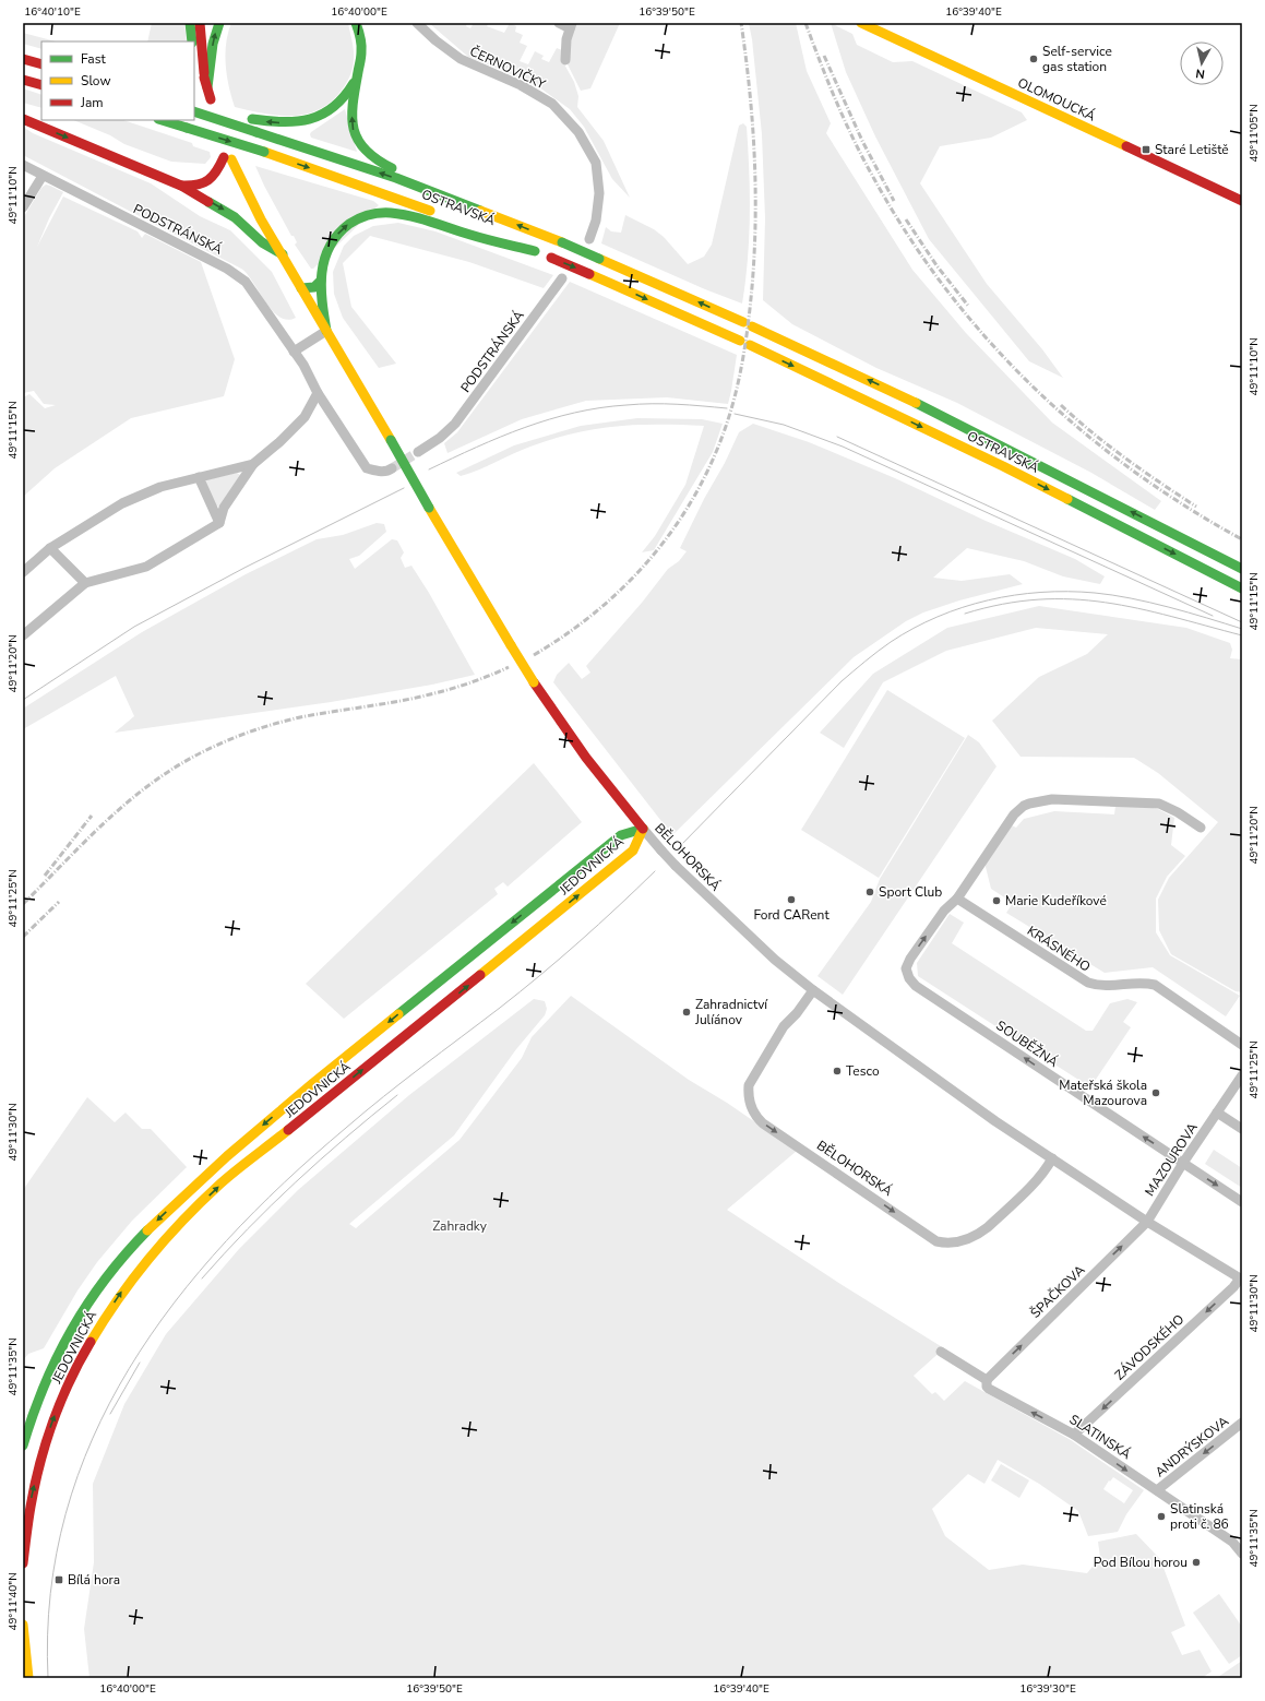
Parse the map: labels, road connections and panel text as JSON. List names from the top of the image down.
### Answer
{
  "streets": {
    "main road": ["OLOMOUCKÁ", "OSTRAVSKÁ", "JEDOVNICKÁ"],
    "street": [
      "ČERNOVIČKY",
      "PODSTRÁNSKÁ",
      "BĚLOHORSKÁ",
      "KRÁSNÉHO",
      "SOUBĚŽNÁ",
      "MAZOUROVA",
      "ŠPAČKOVA",
      "ZÁVODSKÉHO",
      "SLATINSKÁ",
      "ANDRÝSKOVA"
    ]
  },
  "crossings": [
    ["BĚLOHORSKÁ", "JEDOVNICKÁ"],
    ["BĚLOHORSKÁ", "MAZOUROVA"],
    ["BĚLOHORSKÁ", "ŠPAČKOVA"],
    ["BĚLOHORSKÁ", "ZÁVODSKÉHO"],
    ["KRÁSNÉHO", "SOUBĚŽNÁ"],
    ["SOUBĚŽNÁ", "MAZOUROVA"],
    ["MAZOUROVA", "ŠPAČKOVA"],
    ["ŠPAČKOVA", "SLATINSKÁ"],
    ["ZÁVODSKÉHO", "SLATINSKÁ"],
    ["SLATINSKÁ", "ANDRÝSKOVA"]
  ],
  "one_way": ["ŠPAČKOVA", "ZÁVODSKÉHO", "ANDRÝSKOVA"],
  "parks": ["Zahradky"],
  "places": {
    "other": [
      "Self-service gas station",
      "Sport Club",
      "Ford CARent",
      "Marie Kudeříkové",
      "Zahradnictví Julíánov",
      "Tesco",
      "Mateřská škola Mazourova",
      "Slatinská proti č. 86",
      "Pod Bílou horou"
    ],
    "transit": ["Staré Letiště", "Bílá hora"]
  },
  "legend": ["Fast", "Slow", "Jam"],
  "north": "bottom",
  "coordinates": [
    "16°40'10\"E",
    "16°40'00\"E",
    "16°39'50\"E",
    "16°39'40\"E",
    "49°11'05\"N",
    "49°11'10\"N",
    "49°11'15\"N",
    "49°11'20\"N",
    "49°11'25\"N",
    "49°11'30\"N",
    "49°11'35\"N",
    "49°11'40\"N",
    "16°39'30\"E"
  ]
}
